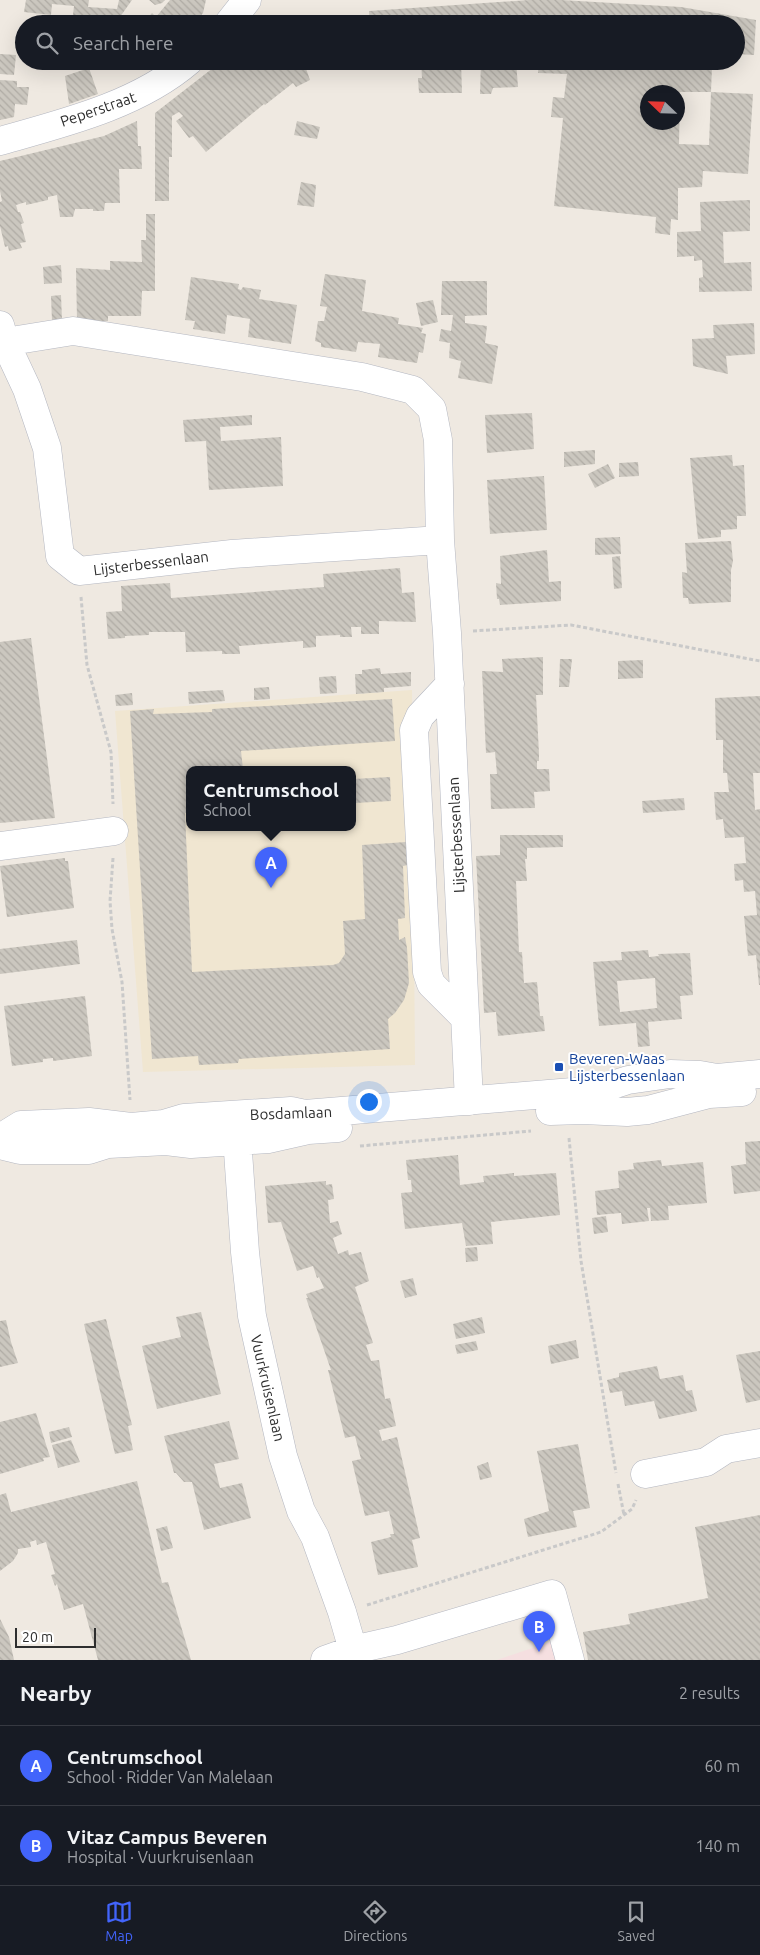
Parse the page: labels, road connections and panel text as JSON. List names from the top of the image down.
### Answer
{
  "streets": {
    "street": [
      "Peperstraat",
      "Lijsterbessenlaan",
      "Bosdamlaan",
      "Vuurkruisenlaan"
    ]
  },
  "crossings": [
    ["Lijsterbessenlaan", "Bosdamlaan"],
    ["Bosdamlaan", "Vuurkruisenlaan"]
  ],
  "places": {
    "transit": ["Beveren-Waas Lijsterbessenlaan"]
  },
  "scale_bar": "20 m",
  "north": "top left",
  "page": {
    "search": "Search here",
    "popup": ["Centrumschool", "School"],
    "pins": ["A", "B"],
    "scale": "20 m",
    "heading": ["Nearby", "2 results"],
    "list": [
      {
        "mark": "A",
        "name": "Centrumschool",
        "note": "School · Ridder Van Malelaan",
        "value": "60 m"
      },
      {
        "mark": "B",
        "name": "Vitaz Campus Beveren",
        "note": "Hospital · Vuurkruisenlaan",
        "value": "140 m"
      }
    ],
    "nav": ["Map", "Directions", "Saved"]
  }
}
